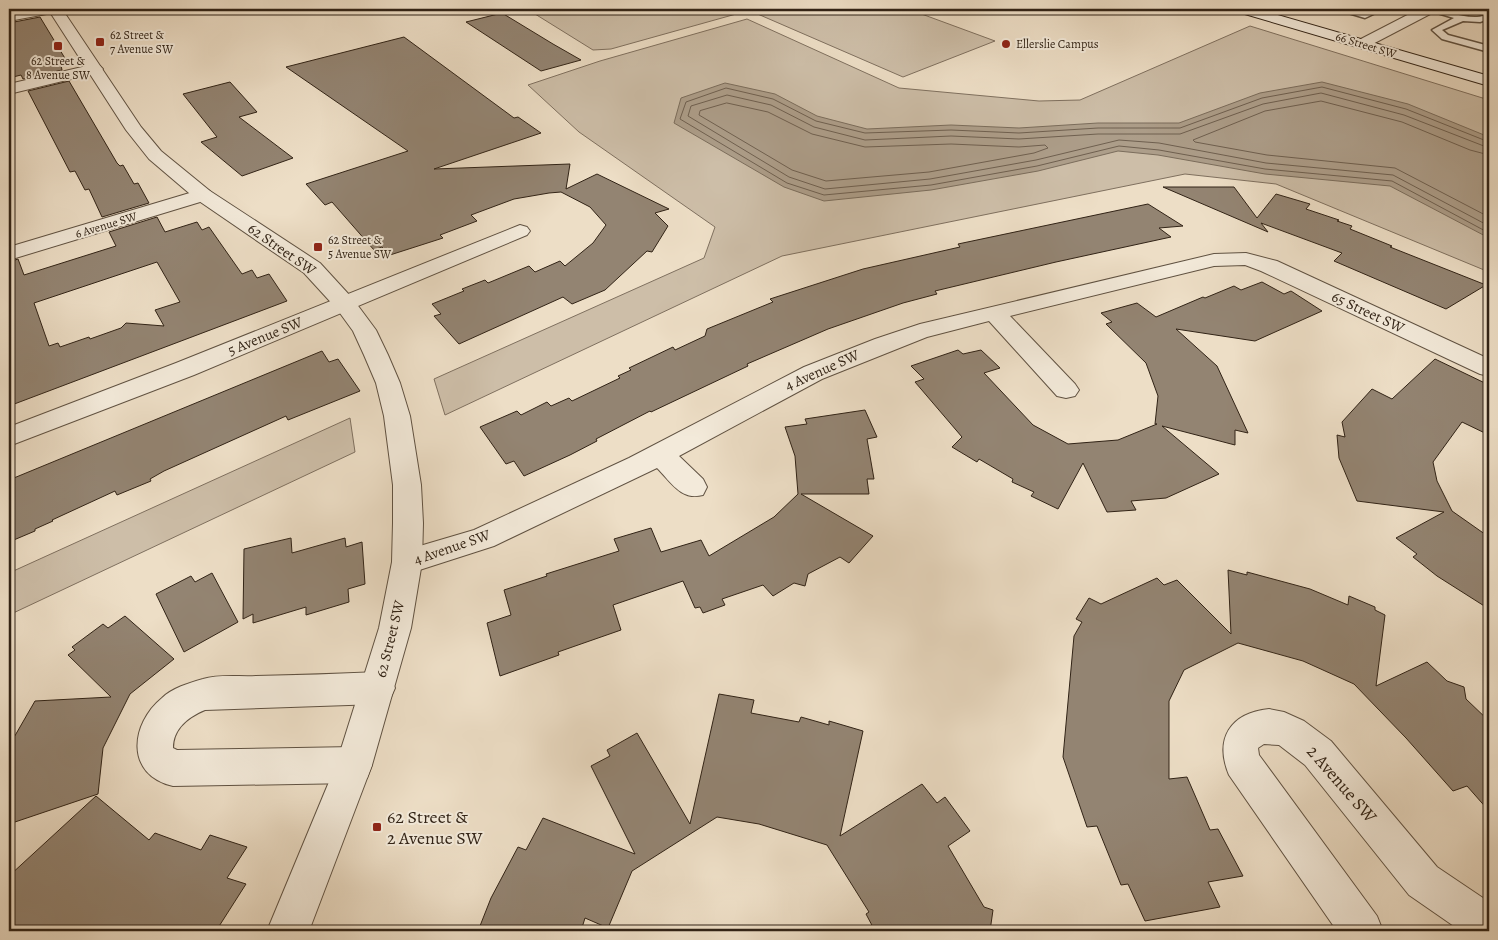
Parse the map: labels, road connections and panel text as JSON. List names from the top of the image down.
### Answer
{
  "streets": {
    "street": [
      "66 Street SW",
      "6 Avenue SW",
      "62 Street SW",
      "65 Street SW",
      "5 Avenue SW",
      "4 Avenue SW",
      "2 Avenue SW"
    ]
  },
  "crossings": [
    ["6 Avenue SW", "62 Street SW"],
    ["62 Street SW", "5 Avenue SW"],
    ["62 Street SW", "4 Avenue SW"],
    ["65 Street SW", "4 Avenue SW"]
  ],
  "places": {
    "transit": [
      "62 Street & 7 Avenue SW",
      "62 Street & 8 Avenue SW",
      "62 Street & 5 Avenue SW",
      "62 Street & 2 Avenue SW"
    ],
    "other": ["Ellerslie Campus"]
  }
}
